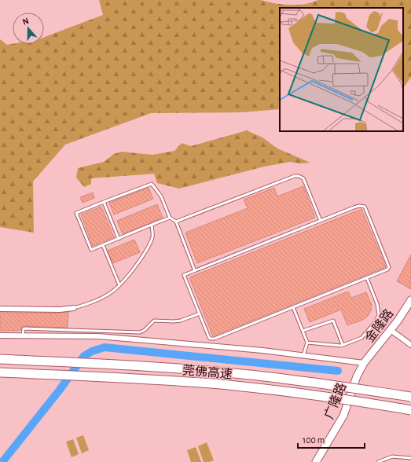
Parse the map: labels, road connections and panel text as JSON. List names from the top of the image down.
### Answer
{
  "streets": {
    "highway": ["莞佛高速"],
    "main road": ["金隆路", "广隆路"]
  },
  "crossings": [
    ["金隆路", "广隆路"]
  ],
  "scale_bar": "100 m",
  "north": "top"
}
